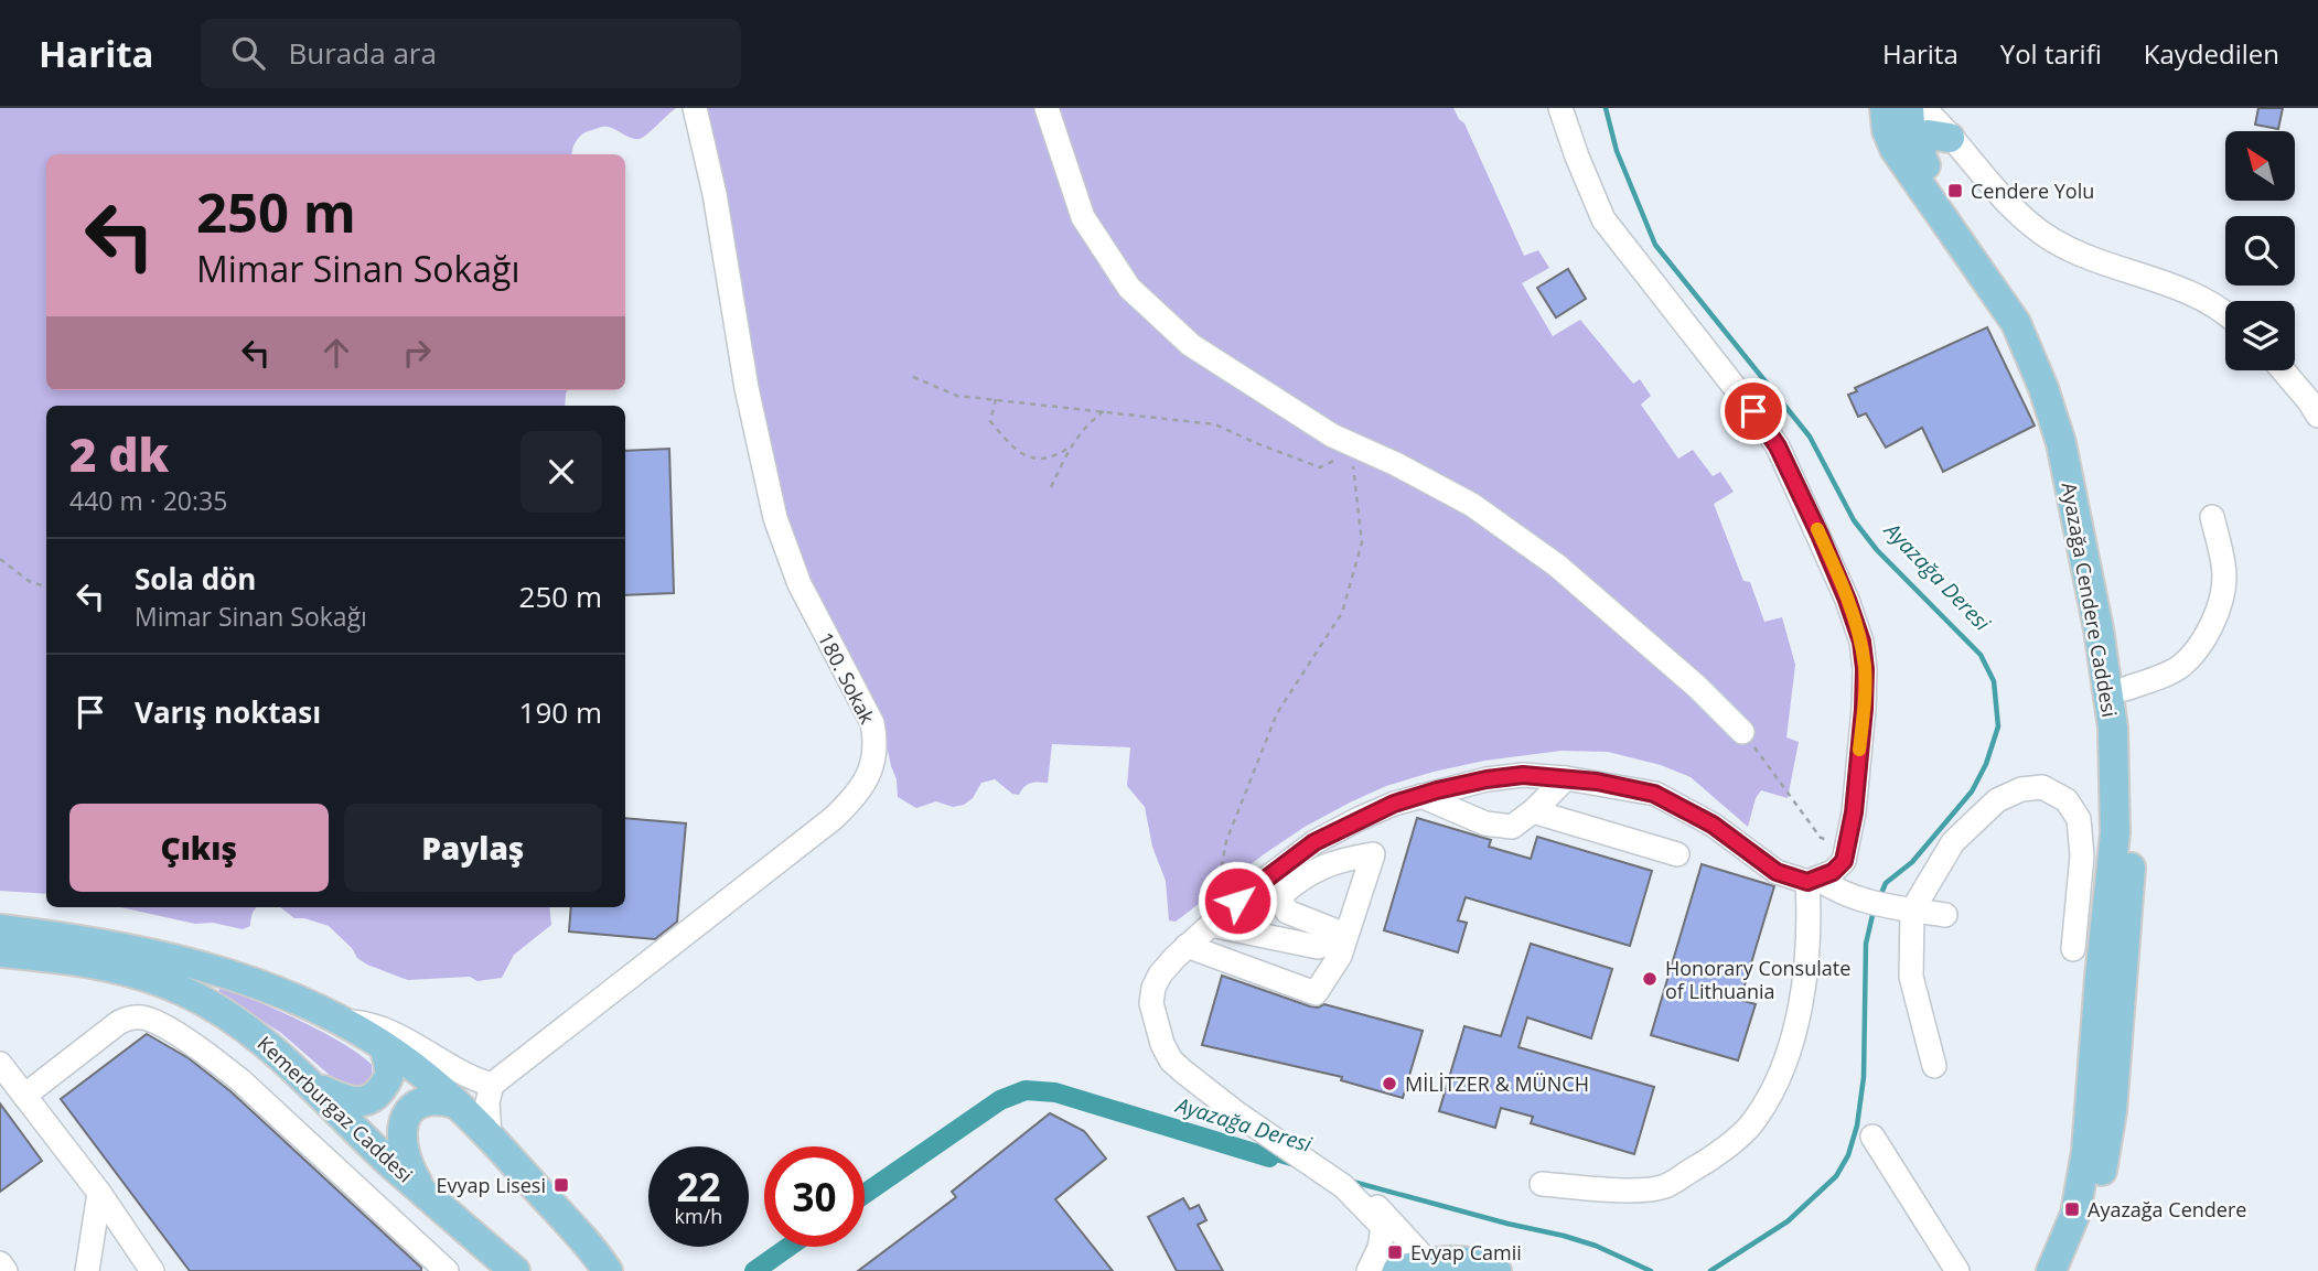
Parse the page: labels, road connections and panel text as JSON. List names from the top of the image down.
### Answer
{
  "streets": {
    "main road": ["Ayazağa Cendere Caddesi", "Kemerburgaz Caddesi"],
    "street": ["180. Sokak"]
  },
  "water": ["Ayazağa Deresi"],
  "places": {
    "transit": [
      "Cendere Yolu",
      "Evyap Lisesi",
      "Ayazağa Cendere",
      "Evyap Camii"
    ],
    "other": ["Honorary Consulate of Lithuania", "MİLİTZER & MÜNCH"]
  },
  "north": "top left",
  "page": {
    "header": "Harita",
    "search": "Burada ara",
    "nav": ["Harita", "Yol tarifi", "Kaydedilen"],
    "turn": ["250 m", "Mimar Sinan Sokağı"],
    "heading": ["2 dk", "440 m · 20:35"],
    "list": [
      {
        "name": "Sola dön",
        "note": "Mimar Sinan Sokağı",
        "value": "250 m"
      },
      {
        "name": "Varış noktası",
        "value": "190 m"
      }
    ],
    "buttons": ["Çıkış", "Paylaş"],
    "speed": "22 km/h",
    "limit": "30"
  }
}
